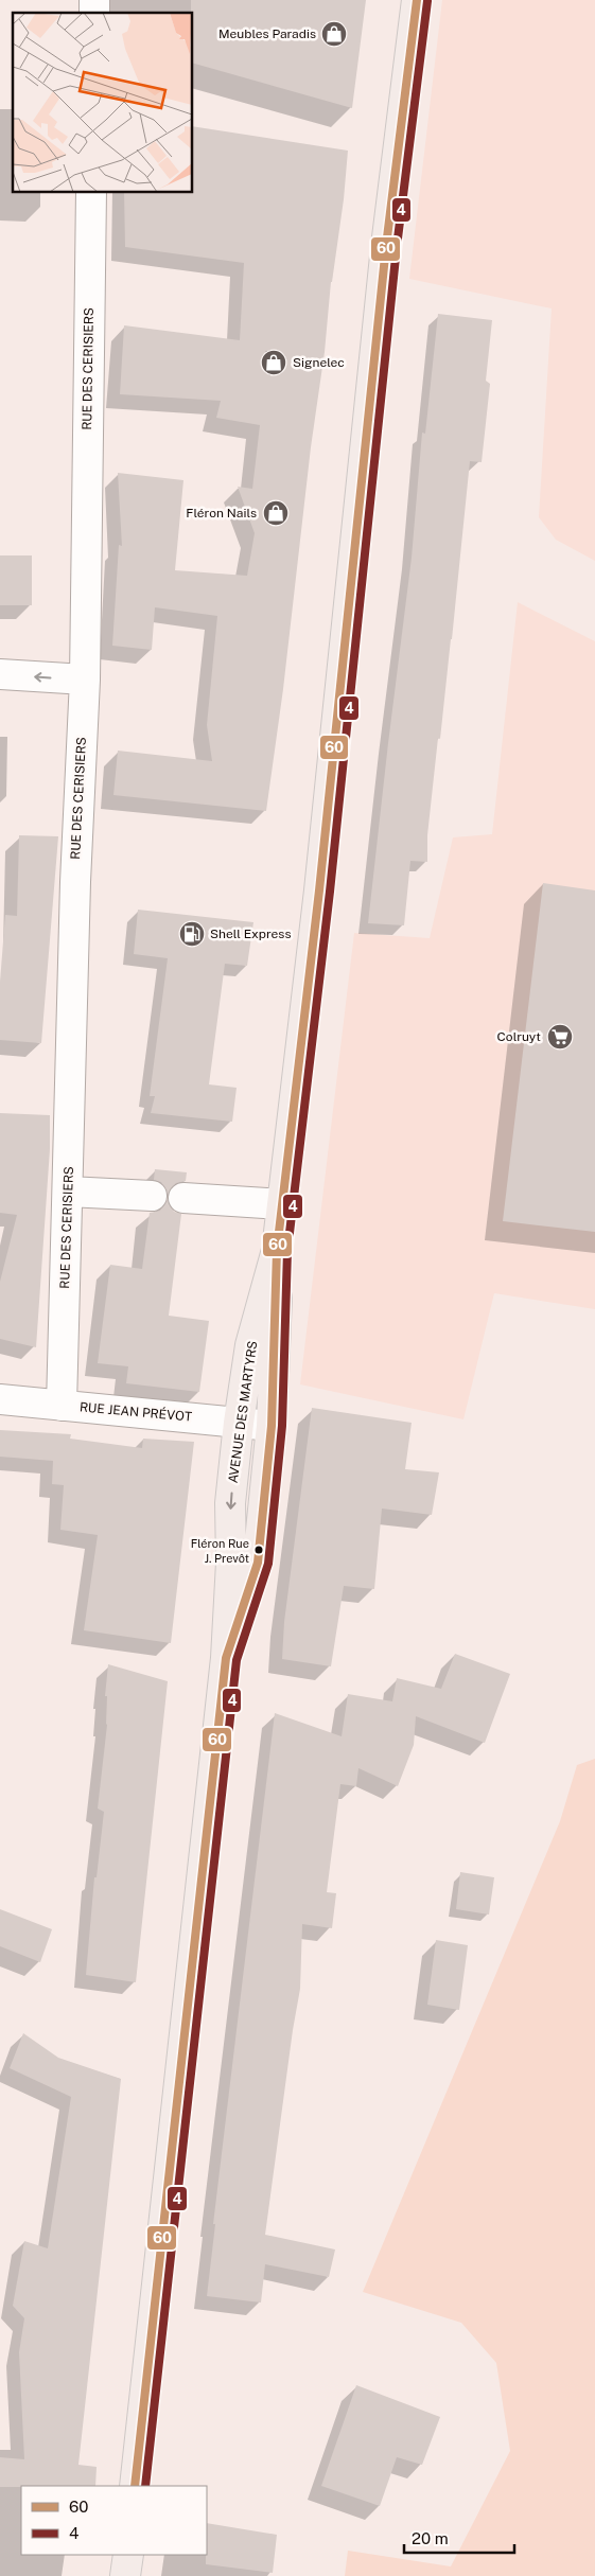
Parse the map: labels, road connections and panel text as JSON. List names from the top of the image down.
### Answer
{
  "streets": {
    "main road": ["AVENUE DES MARTYRS"],
    "street": ["RUE DES CERISIERS", "RUE JEAN PRÉVOT"]
  },
  "crossings": [
    ["RUE DES CERISIERS", "RUE JEAN PRÉVOT"],
    ["RUE JEAN PRÉVOT", "AVENUE DES MARTYRS"]
  ],
  "places": {
    "shop": ["Meubles Paradis", "Signelec", "Fléron Nails"],
    "fuel station": ["Shell Express"],
    "supermarket": ["Colruyt"],
    "other": ["Fléron Rue J. Prevôt"]
  },
  "lines": ["transit line 60", "transit line 4"],
  "legend": ["60", "4"],
  "scale_bar": "20 m"
}
